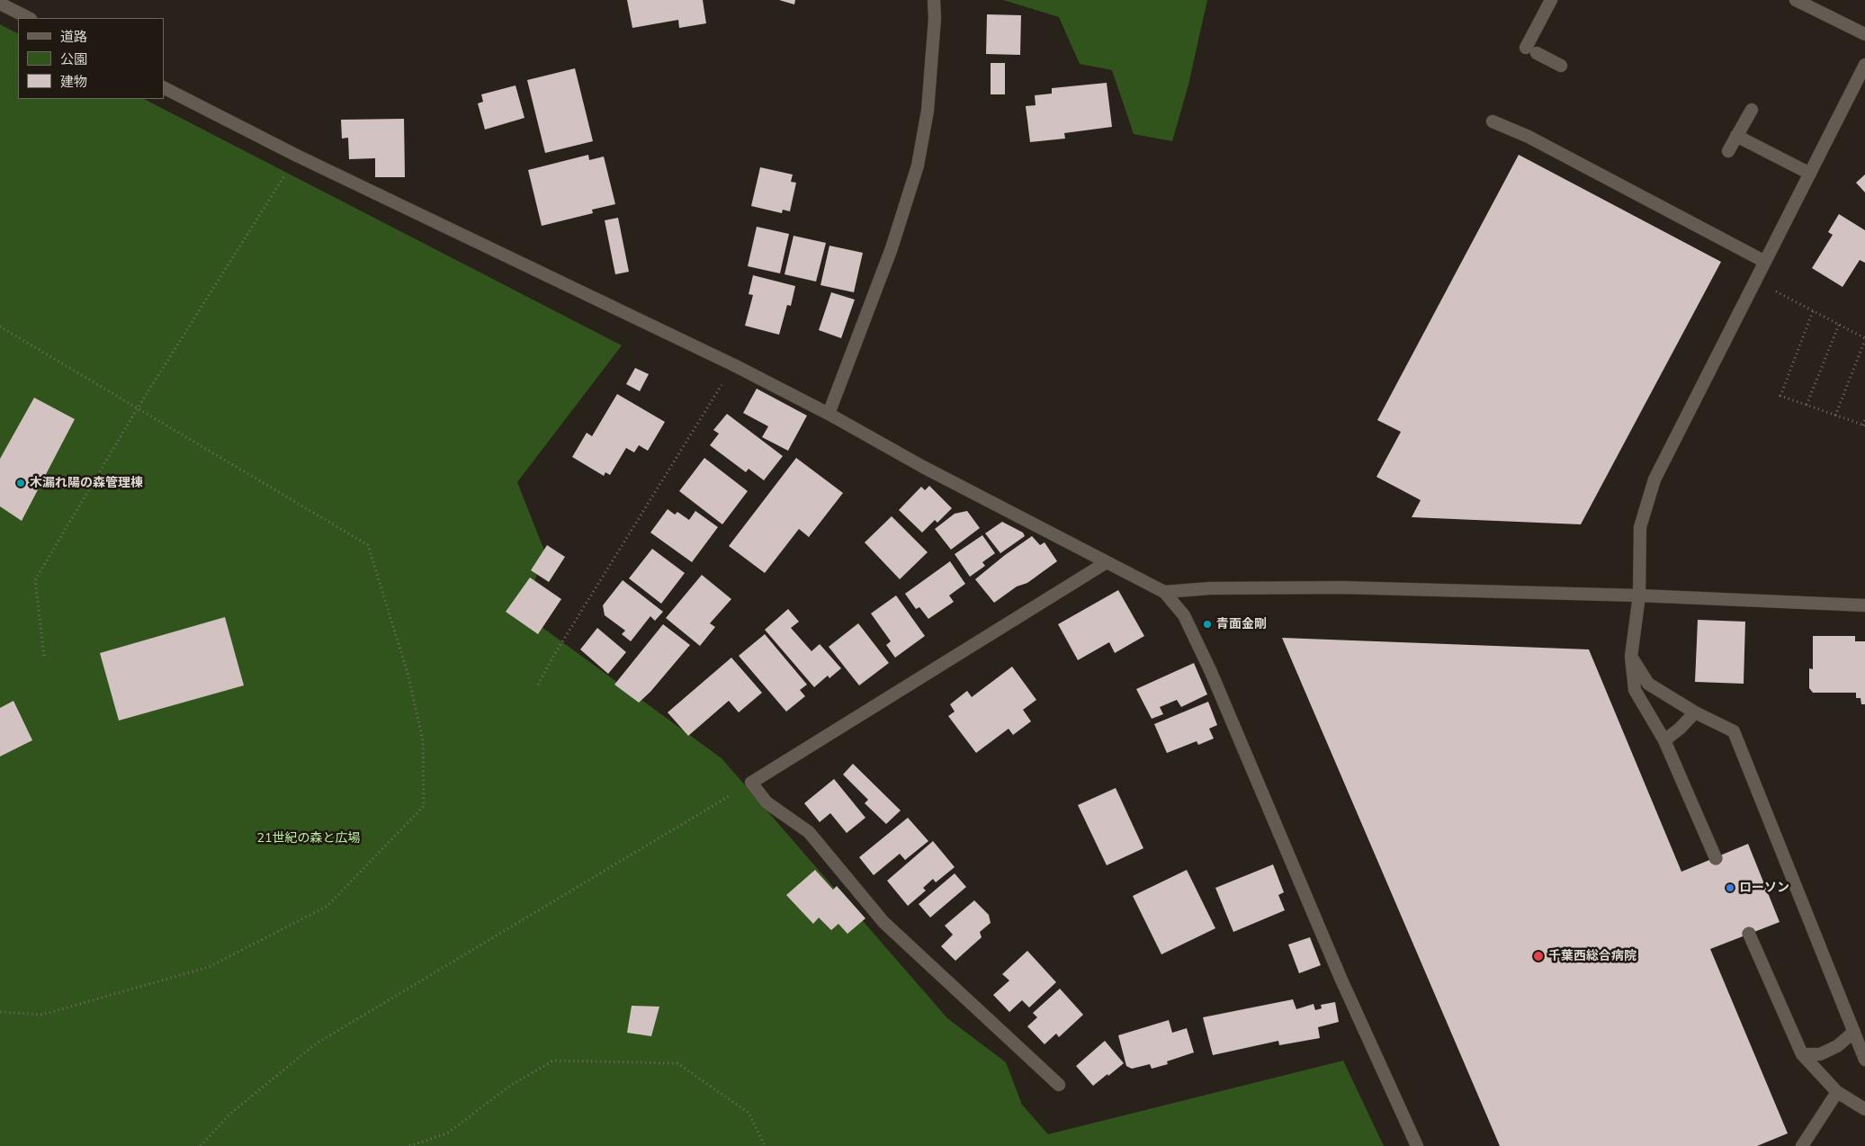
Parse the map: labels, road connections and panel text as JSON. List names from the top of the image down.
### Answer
{
  "parks": ["21世紀の森と広場"],
  "places": [
    "木漏れ陽の森管理棟",
    "青面金剛",
    "ローソン",
    "千葉西総合病院"
  ],
  "legend": ["道路", "公園", "建物"]
}
